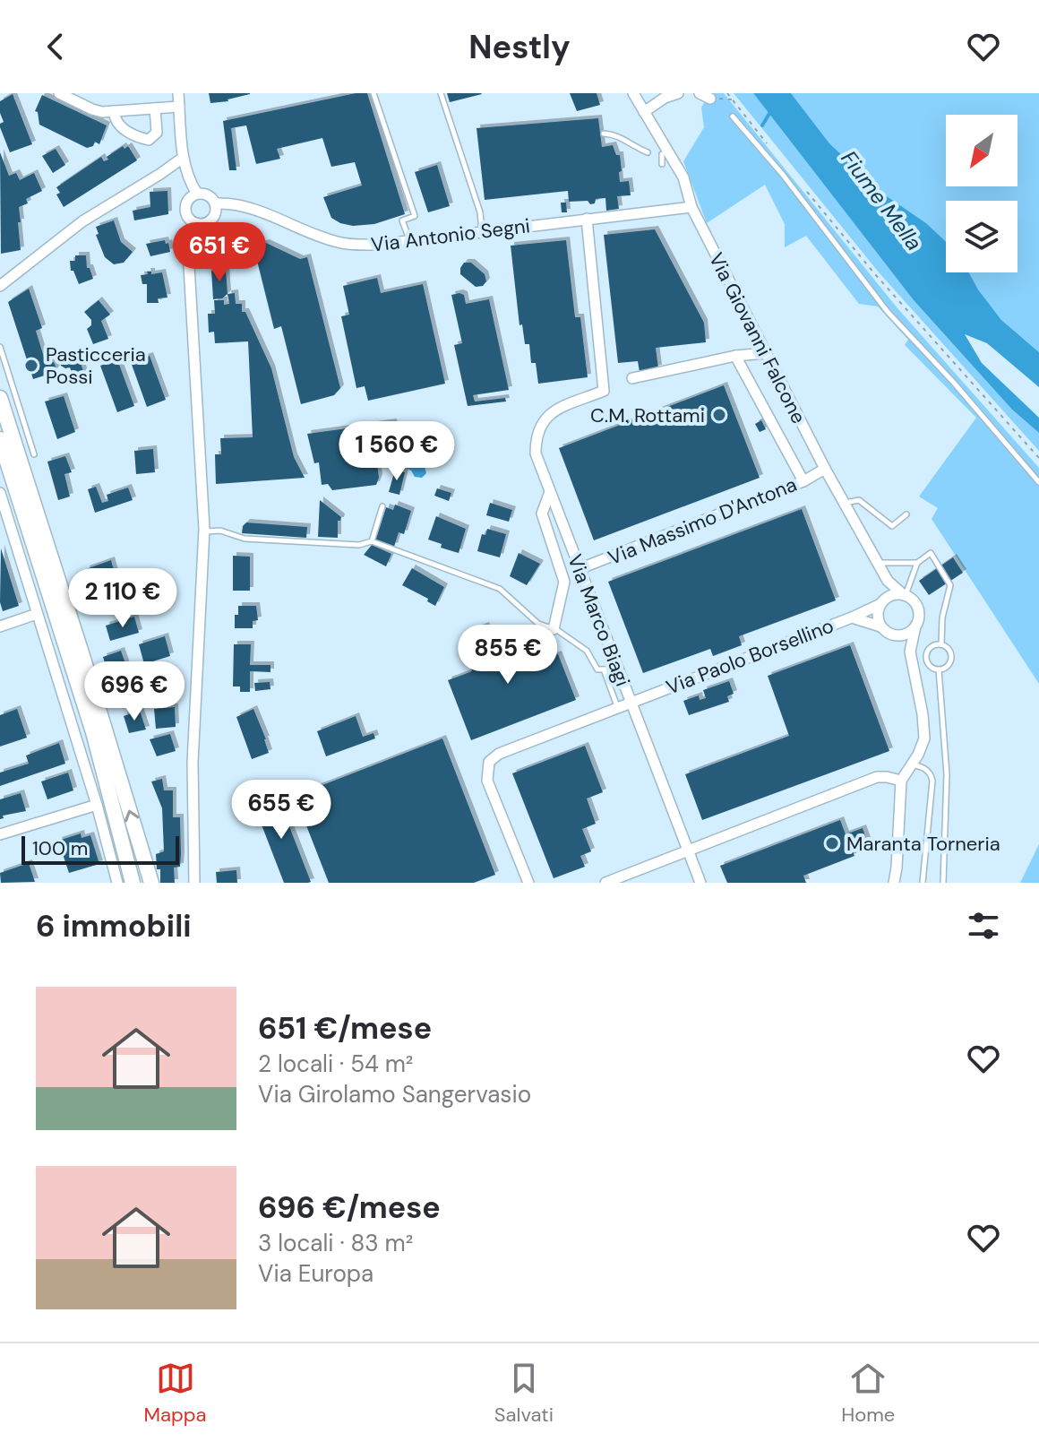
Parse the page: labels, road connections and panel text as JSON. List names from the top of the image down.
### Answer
{
  "streets": {
    "street": [
      "Via Antonio Segni",
      "Via Giovanni Falcone",
      "Via Massimo D'Antona",
      "Via Marco Biagi",
      "Via Paolo Borsellino"
    ]
  },
  "crossings": [
    ["Via Antonio Segni", "Via Giovanni Falcone"],
    ["Via Antonio Segni", "Via Marco Biagi"],
    ["Via Giovanni Falcone", "Via Massimo D'Antona"],
    ["Via Giovanni Falcone", "Via Paolo Borsellino"],
    ["Via Massimo D'Antona", "Via Marco Biagi"],
    ["Via Marco Biagi", "Via Paolo Borsellino"]
  ],
  "water": ["Fiume Mella"],
  "places": ["Pasticceria Possi", "C.M. Rottami", "Maranta Torneria"],
  "scale_bar": "100 m",
  "north": "bottom left",
  "page": {
    "header": "Nestly",
    "price": [
      "651 €",
      "1 560 €",
      "2 110 €",
      "855 €",
      "696 €",
      "655 €"
    ],
    "scale": "100 m",
    "heading": "6 immobili",
    "list": [
      {
        "name": "651 €/mese",
        "note": "2 locali · 54 m² · Via Girolamo Sangervasio"
      },
      {
        "name": "696 €/mese",
        "note": "3 locali · 83 m² · Via Europa"
      }
    ],
    "tabs": ["Mappa", "Salvati", "Home"]
  }
}
